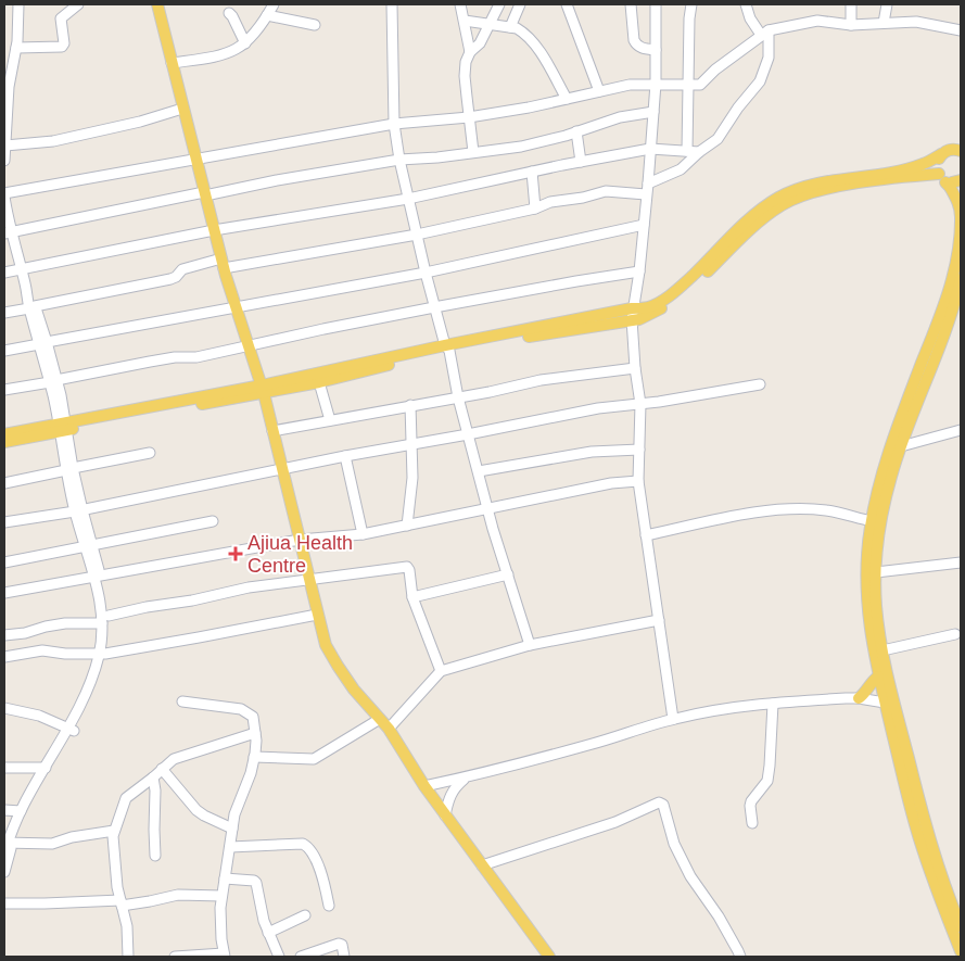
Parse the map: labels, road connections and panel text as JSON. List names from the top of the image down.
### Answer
{
  "places": {
    "health": ["Ajiua Health Centre"]
  }
}
